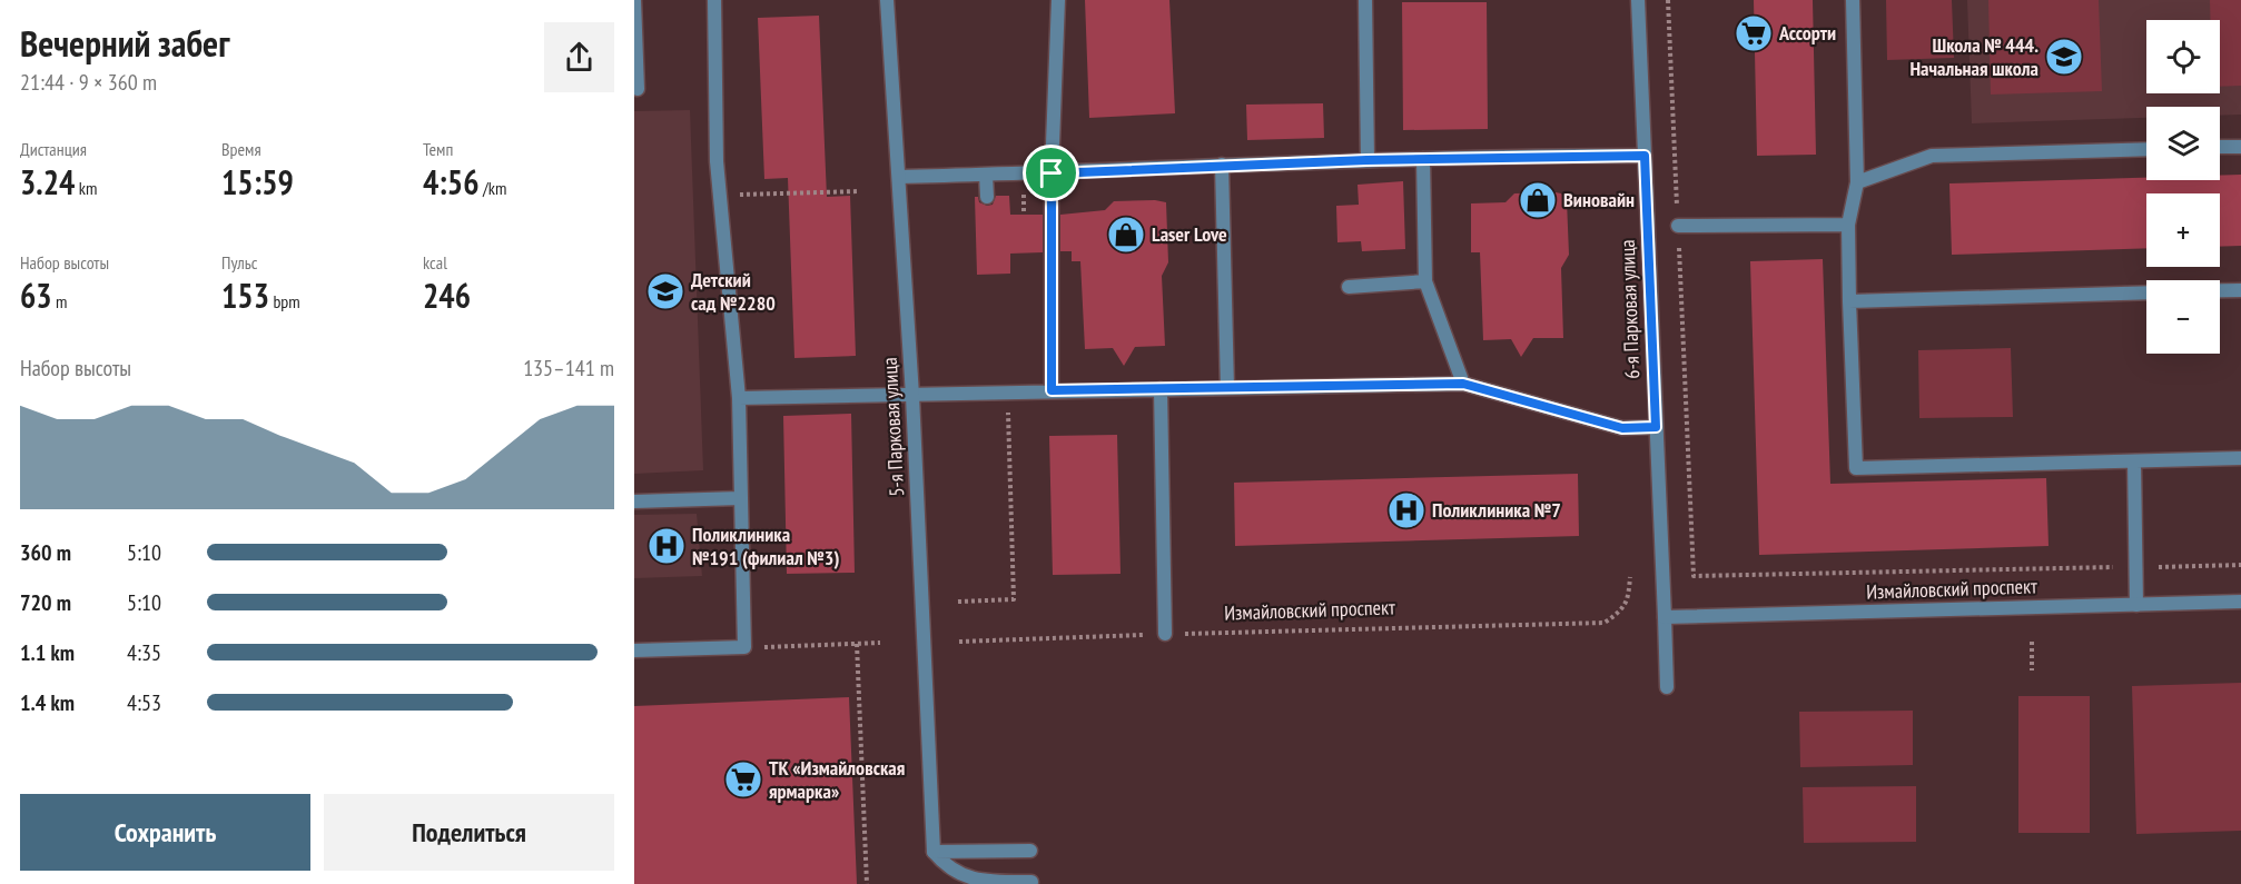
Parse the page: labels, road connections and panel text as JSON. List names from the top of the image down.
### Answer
{
  "streets": {
    "street": ["6-я Парковая улица", "5-я Парковая улица", "Измайловский проспект"]
  },
  "crossings": [
    ["6-я Парковая улица", "Измайловский проспект"]
  ],
  "places": {
    "supermarket": ["Ассорти", "ТК «Измайловская ярмарка»"],
    "school or university": ["Школа № 444. Начальная школа", "Детский сад №2280"],
    "shop": ["Виновайн", "Laser Love"],
    "hospital": ["Поликлиника №7", "Поликлиника №191 (филиал №3)"]
  },
  "page": {
    "heading": ["Вечерний забег", "21:44 · 9 × 360 m"],
    "map_buttons": ["+", "−"],
    "stats": [
      ["Дистанция", "3.24 km"],
      ["Время", "15:59"],
      ["Темп", "4:56 /km"],
      ["Набор высоты", "63 m"],
      ["Пульс", "153 bpm"],
      ["kcal", "246"]
    ],
    "chart": ["Набор высоты", "135–141 m"],
    "list": [
      {
        "name": "360 m",
        "note": "5:10"
      },
      {
        "name": "720 m",
        "note": "5:10"
      },
      {
        "name": "1.1 km",
        "note": "4:35"
      },
      {
        "name": "1.4 km",
        "note": "4:53"
      }
    ],
    "buttons": ["Сохранить", "Поделиться"]
  }
}
